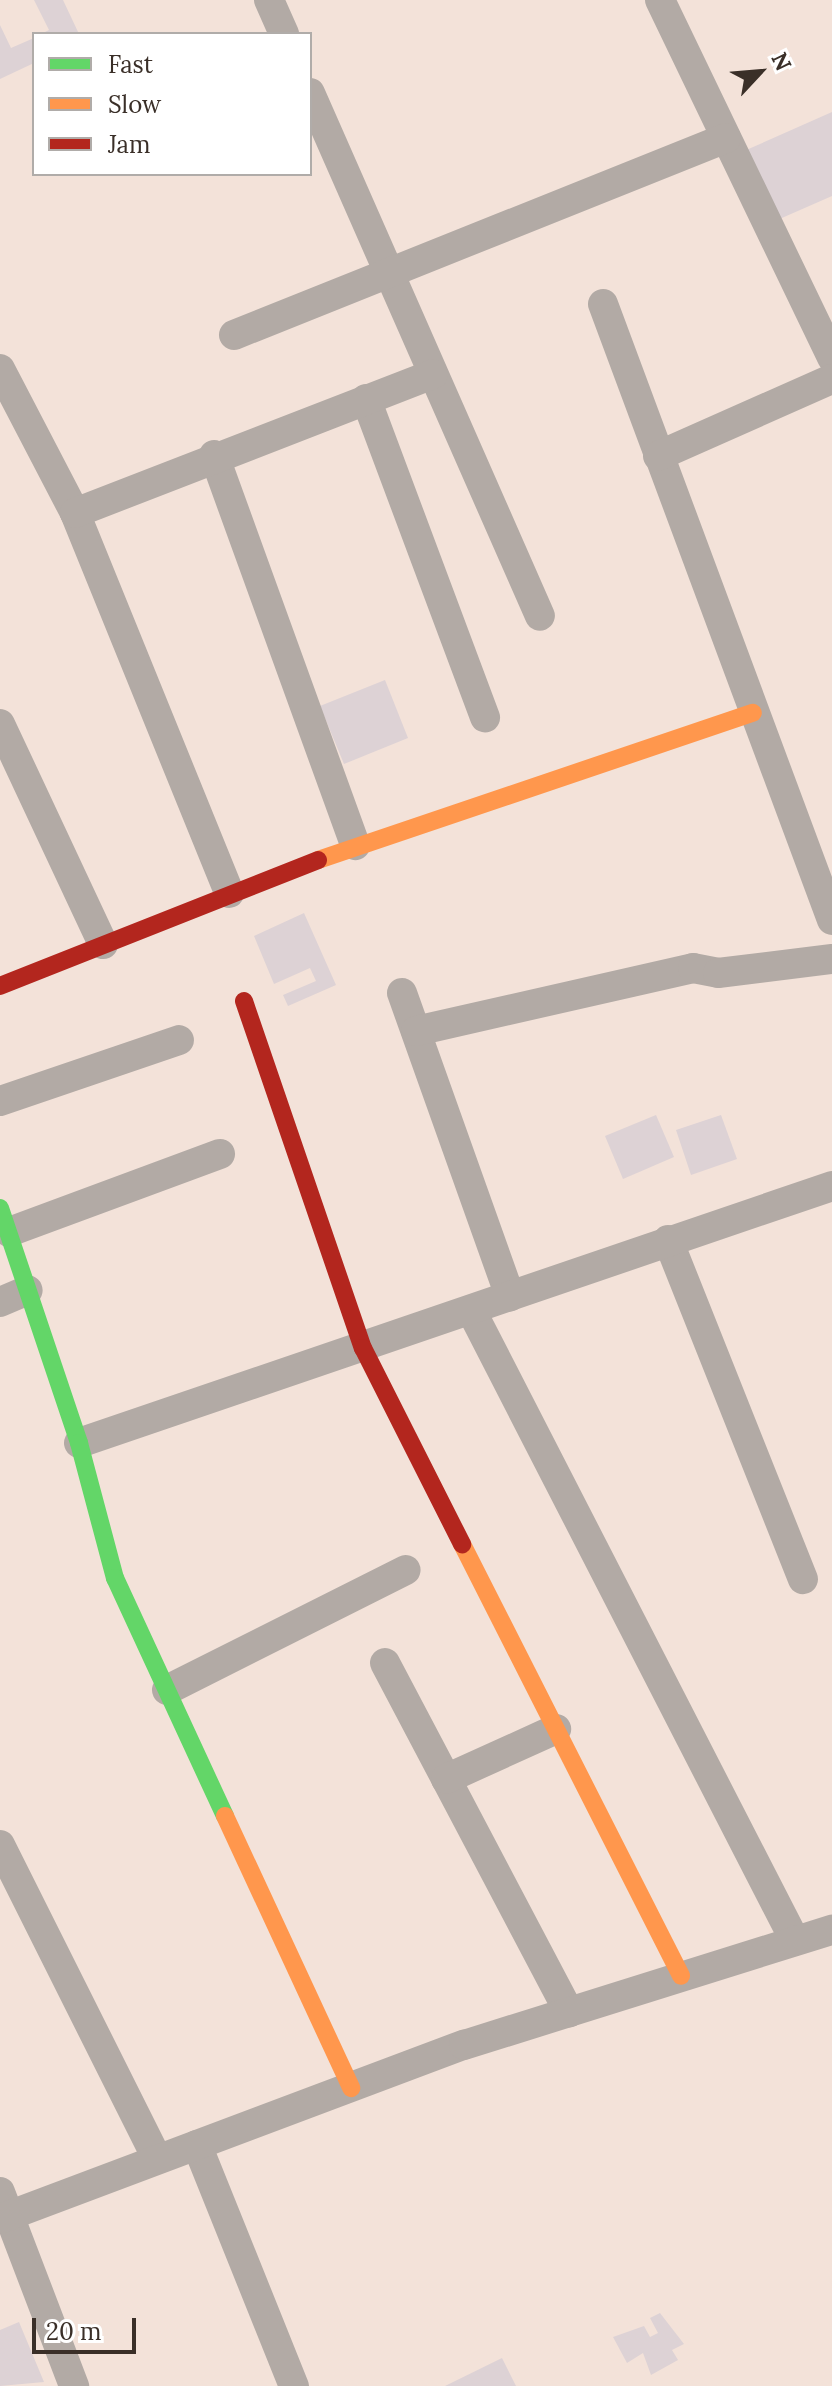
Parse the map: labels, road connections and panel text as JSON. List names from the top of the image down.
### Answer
{
  "legend": ["Fast", "Slow", "Jam"],
  "scale_bar": "20 m",
  "north": "top right"
}
